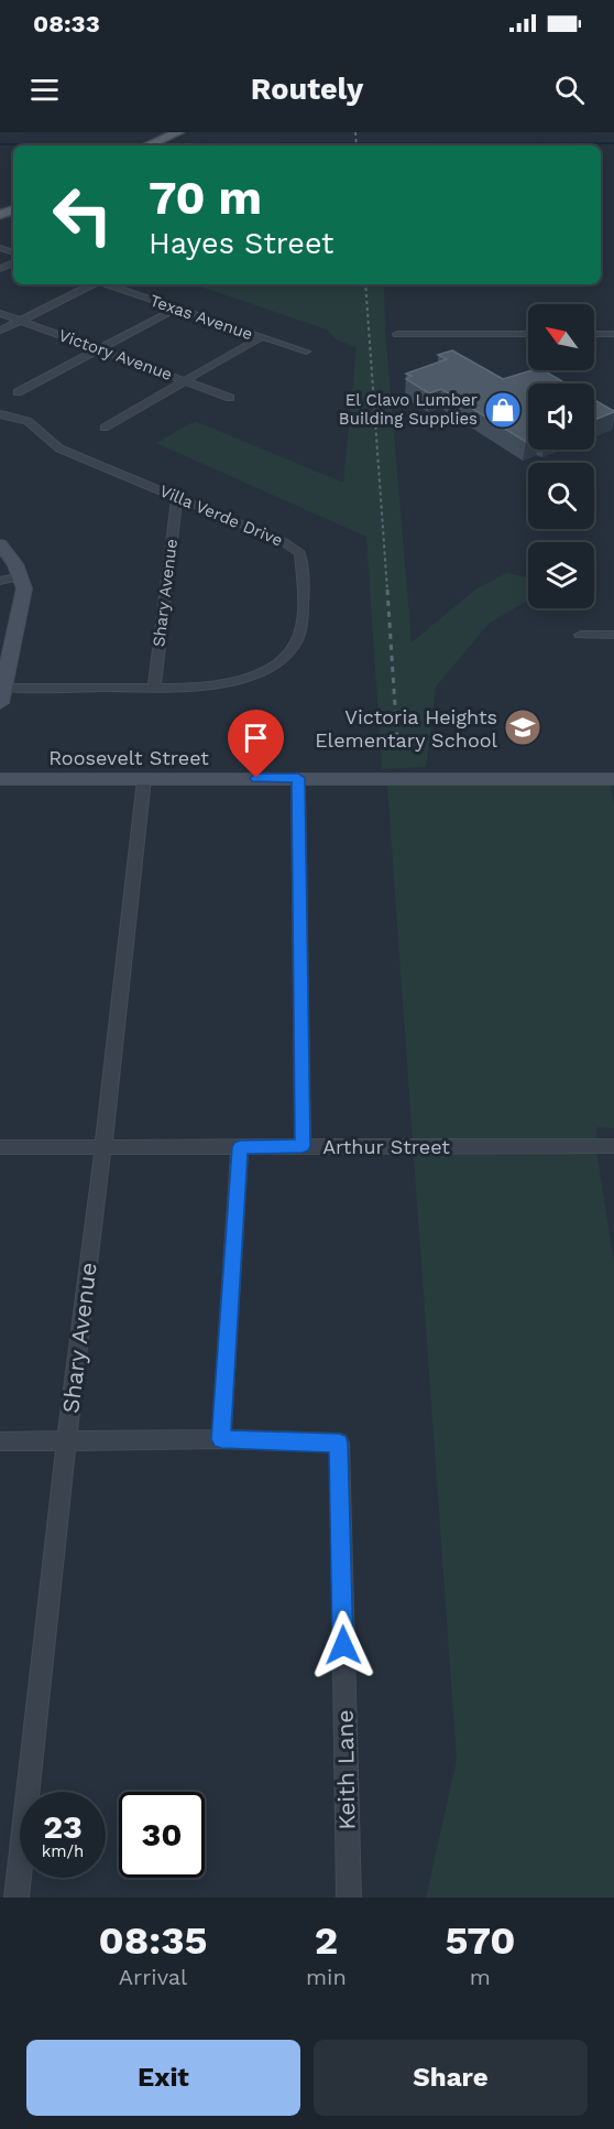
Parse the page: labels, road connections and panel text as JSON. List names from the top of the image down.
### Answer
{
  "streets": {
    "street": [
      "Texas Avenue",
      "Victory Avenue",
      "Villa Verde Drive",
      "Shary Avenue",
      "Roosevelt Street",
      "Arthur Street",
      "Keith Lane"
    ]
  },
  "crossings": [
    ["Villa Verde Drive", "Shary Avenue"],
    ["Shary Avenue", "Roosevelt Street"],
    ["Shary Avenue", "Arthur Street"]
  ],
  "places": {
    "shop": ["El Clavo Lumber Building Supplies"],
    "school or university": ["Victoria Heights Elementary School"]
  },
  "north": "top left",
  "page": {
    "status": "08:33",
    "header": "Routely",
    "turn": ["70 m", "Hayes Street"],
    "speed": "23 km/h",
    "limit": "30",
    "eta": [
      "08:35",
      "Arrival",
      "2",
      "min",
      "570",
      "m"
    ],
    "buttons": ["Exit", "Share"]
  }
}
